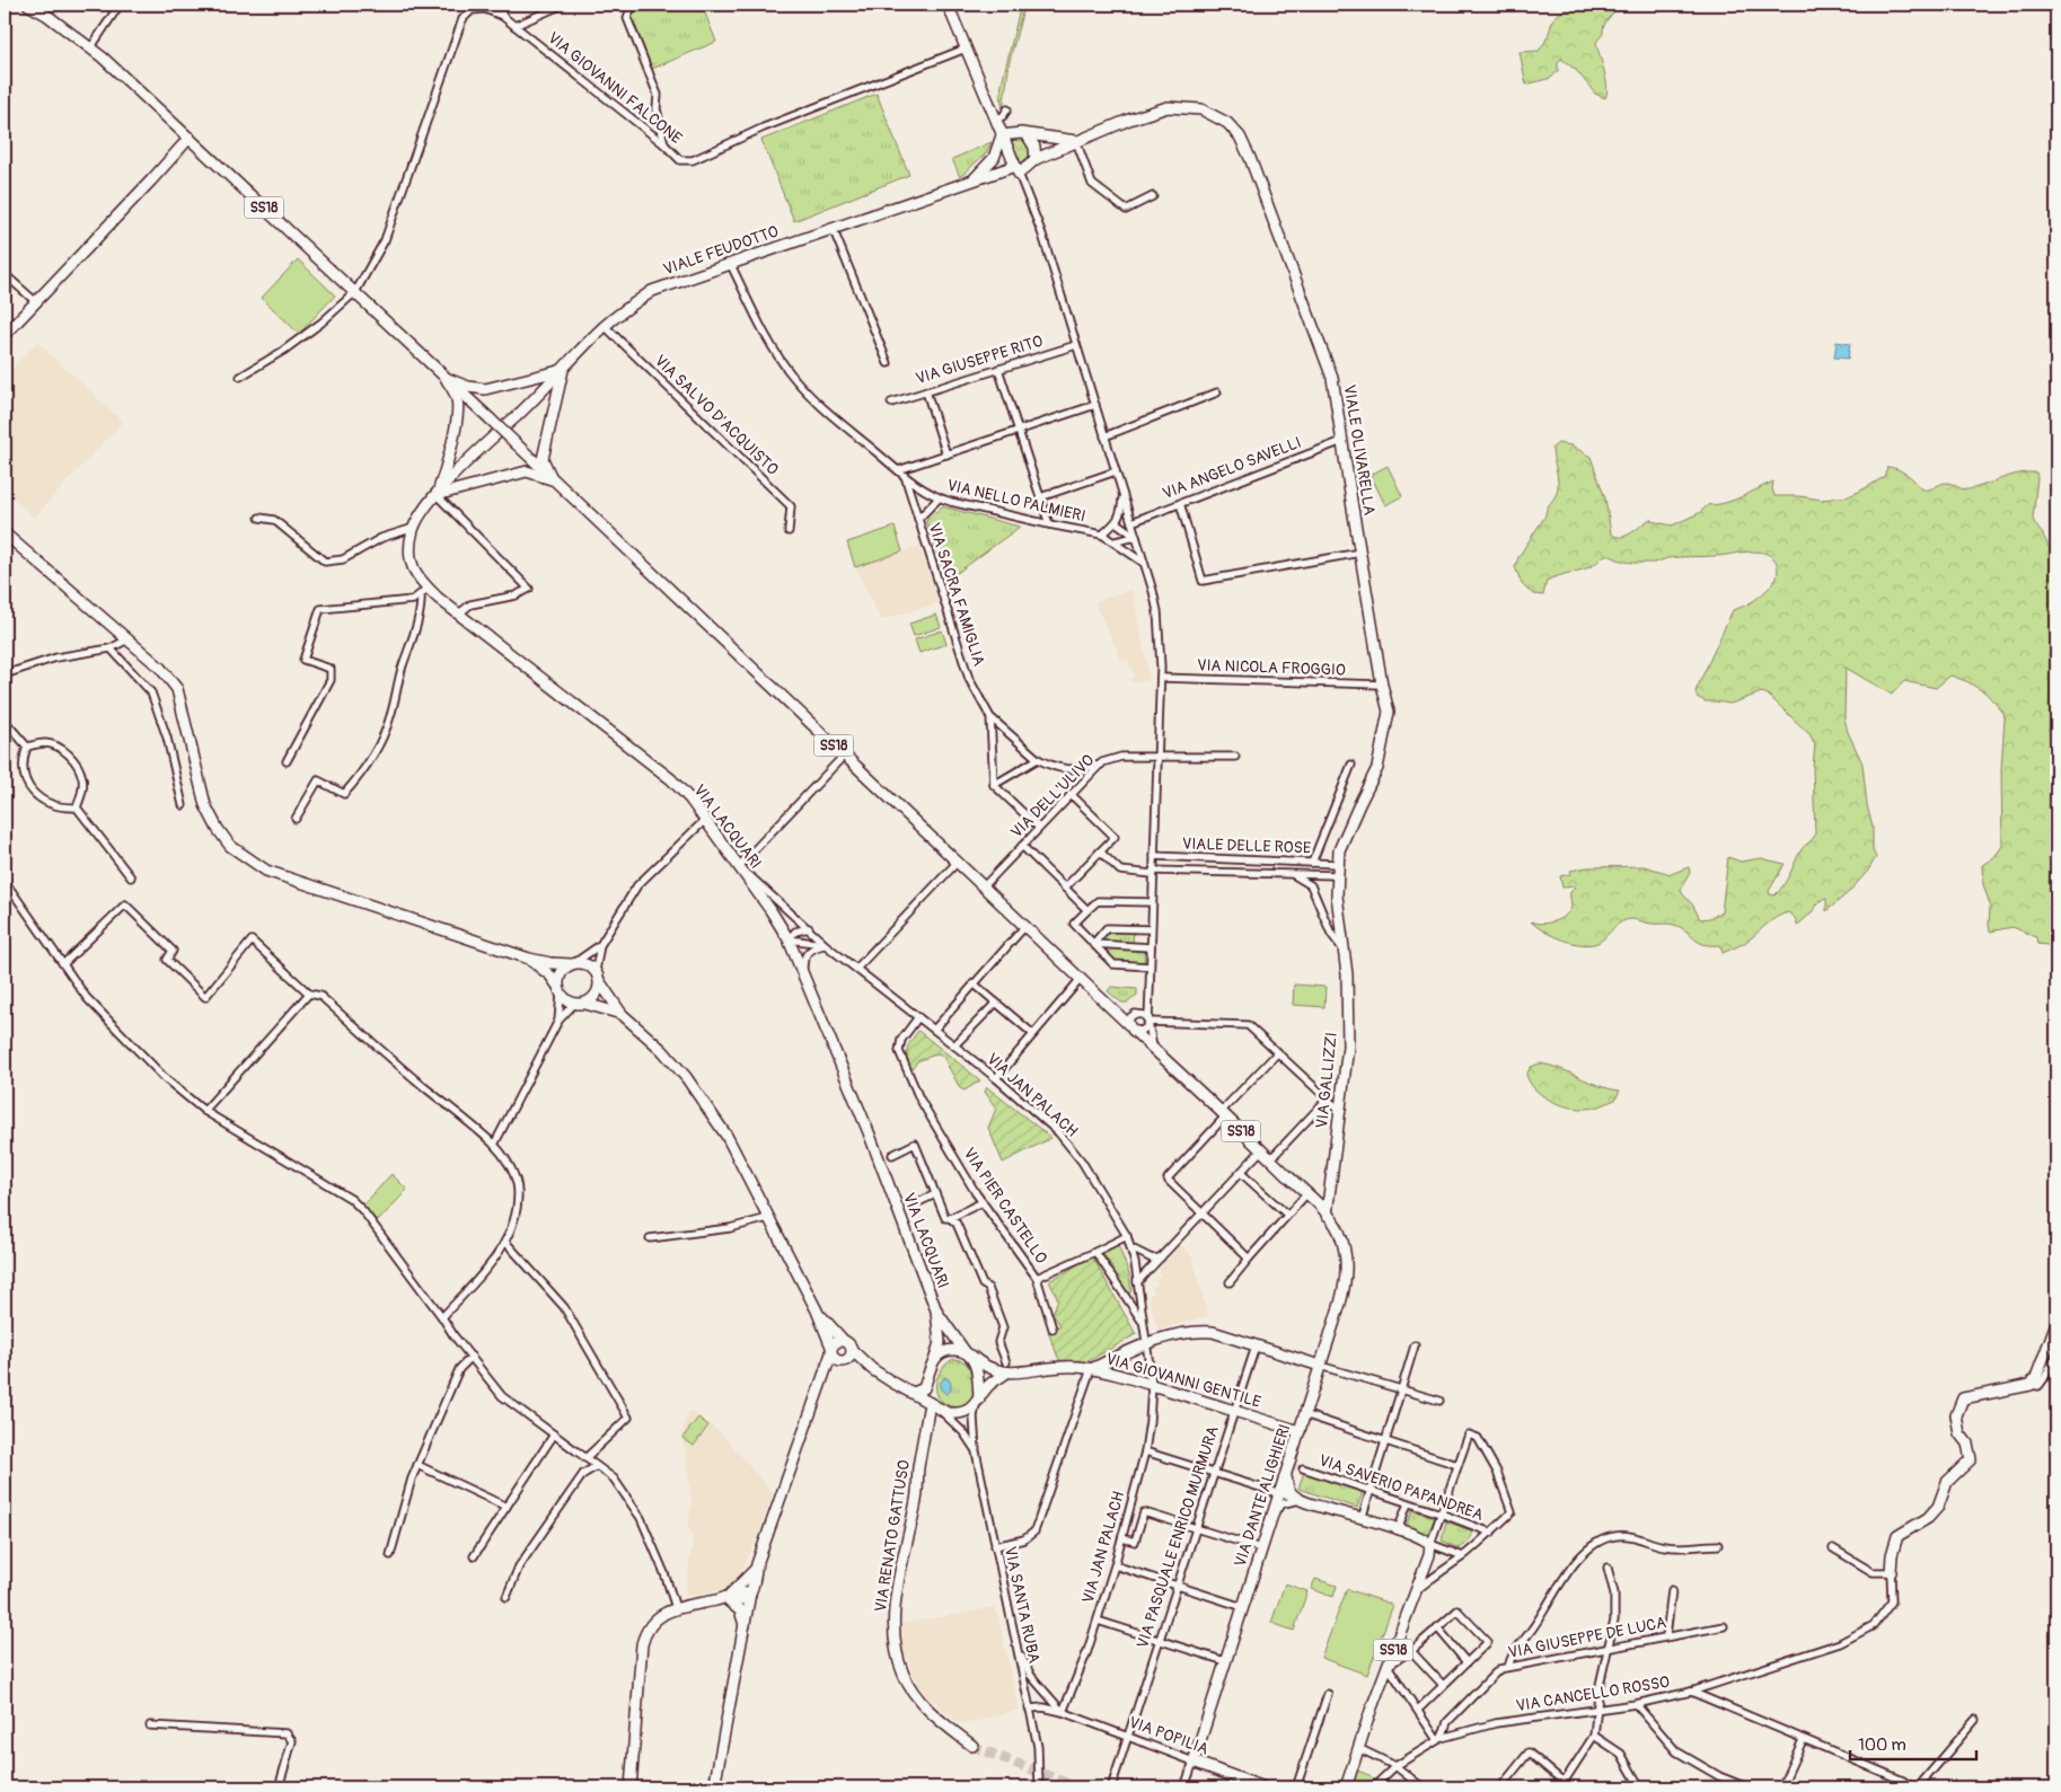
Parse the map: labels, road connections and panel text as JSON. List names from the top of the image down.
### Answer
{
  "streets": {
    "main road": [
      "SS18",
      "VIALE FEUDOTTO",
      "VIALE OLIVARELLA",
      "VIA LACQUARI",
      "VIA GALLIZZI",
      "VIA GIOVANNI GENTILE",
      "VIA DANTE ALIGHIERI",
      "VIA RENATO GATTUSO",
      "VIA POPILIA"
    ],
    "street": [
      "VIA GIOVANNI FALCONE",
      "VIA GIUSEPPE RITO",
      "VIA SALVO D'ACQUISTO",
      "VIA ANGELO SAVELLI",
      "VIA NELLO PALMIERI",
      "VIA SACRA FAMIGLIA",
      "VIA NICOLA FROGGIO",
      "VIA DELL'ULIVO",
      "VIALE DELLE ROSE",
      "VIA JAN PALACH",
      "VIA PIER CASTELLO",
      "VIA SAVERIO PAPANDREA",
      "VIA PASQUALE ENRICO MURMURA",
      "VIA SANTA RUBA",
      "VIA GIUSEPPE DE LUCA",
      "VIA CANCELLO ROSSO"
    ]
  },
  "crossings": [
    ["VIA GIOVANNI FALCONE", "SS18"],
    ["SS18", "VIA DELL'ULIVO"],
    ["SS18", "VIA GALLIZZI"],
    ["SS18", "VIA DANTE ALIGHIERI"],
    ["VIALE FEUDOTTO", "VIA SALVO D'ACQUISTO"],
    ["VIALE FEUDOTTO", "VIALE OLIVARELLA"],
    ["VIALE FEUDOTTO", "VIA NELLO PALMIERI"],
    ["VIALE FEUDOTTO", "VIA LACQUARI"],
    ["VIALE OLIVARELLA", "VIA ANGELO SAVELLI"],
    ["VIALE OLIVARELLA", "VIA NICOLA FROGGIO"],
    ["VIALE OLIVARELLA", "VIALE DELLE ROSE"],
    ["VIALE OLIVARELLA", "VIA GALLIZZI"],
    ["VIA NELLO PALMIERI", "VIA SACRA FAMIGLIA"],
    ["VIA SACRA FAMIGLIA", "VIA DELL'ULIVO"],
    ["VIA LACQUARI", "VIA JAN PALACH"],
    ["VIA LACQUARI", "VIA RENATO GATTUSO"],
    ["VIA LACQUARI", "VIA SANTA RUBA"],
    ["VIA GALLIZZI", "VIA DANTE ALIGHIERI"],
    ["VIA JAN PALACH", "VIA PIER CASTELLO"],
    ["VIA JAN PALACH", "VIA GIOVANNI GENTILE"],
    ["VIA JAN PALACH", "VIA POPILIA"],
    ["VIA GIOVANNI GENTILE", "VIA DANTE ALIGHIERI"],
    ["VIA GIOVANNI GENTILE", "VIA PASQUALE ENRICO MURMURA"],
    ["VIA DANTE ALIGHIERI", "VIA POPILIA"],
    ["VIA RENATO GATTUSO", "VIA SANTA RUBA"],
    ["VIA PASQUALE ENRICO MURMURA", "VIA POPILIA"],
    ["VIA GIUSEPPE DE LUCA", "VIA CANCELLO ROSSO"]
  ],
  "scale_bar": "100 m"
}
